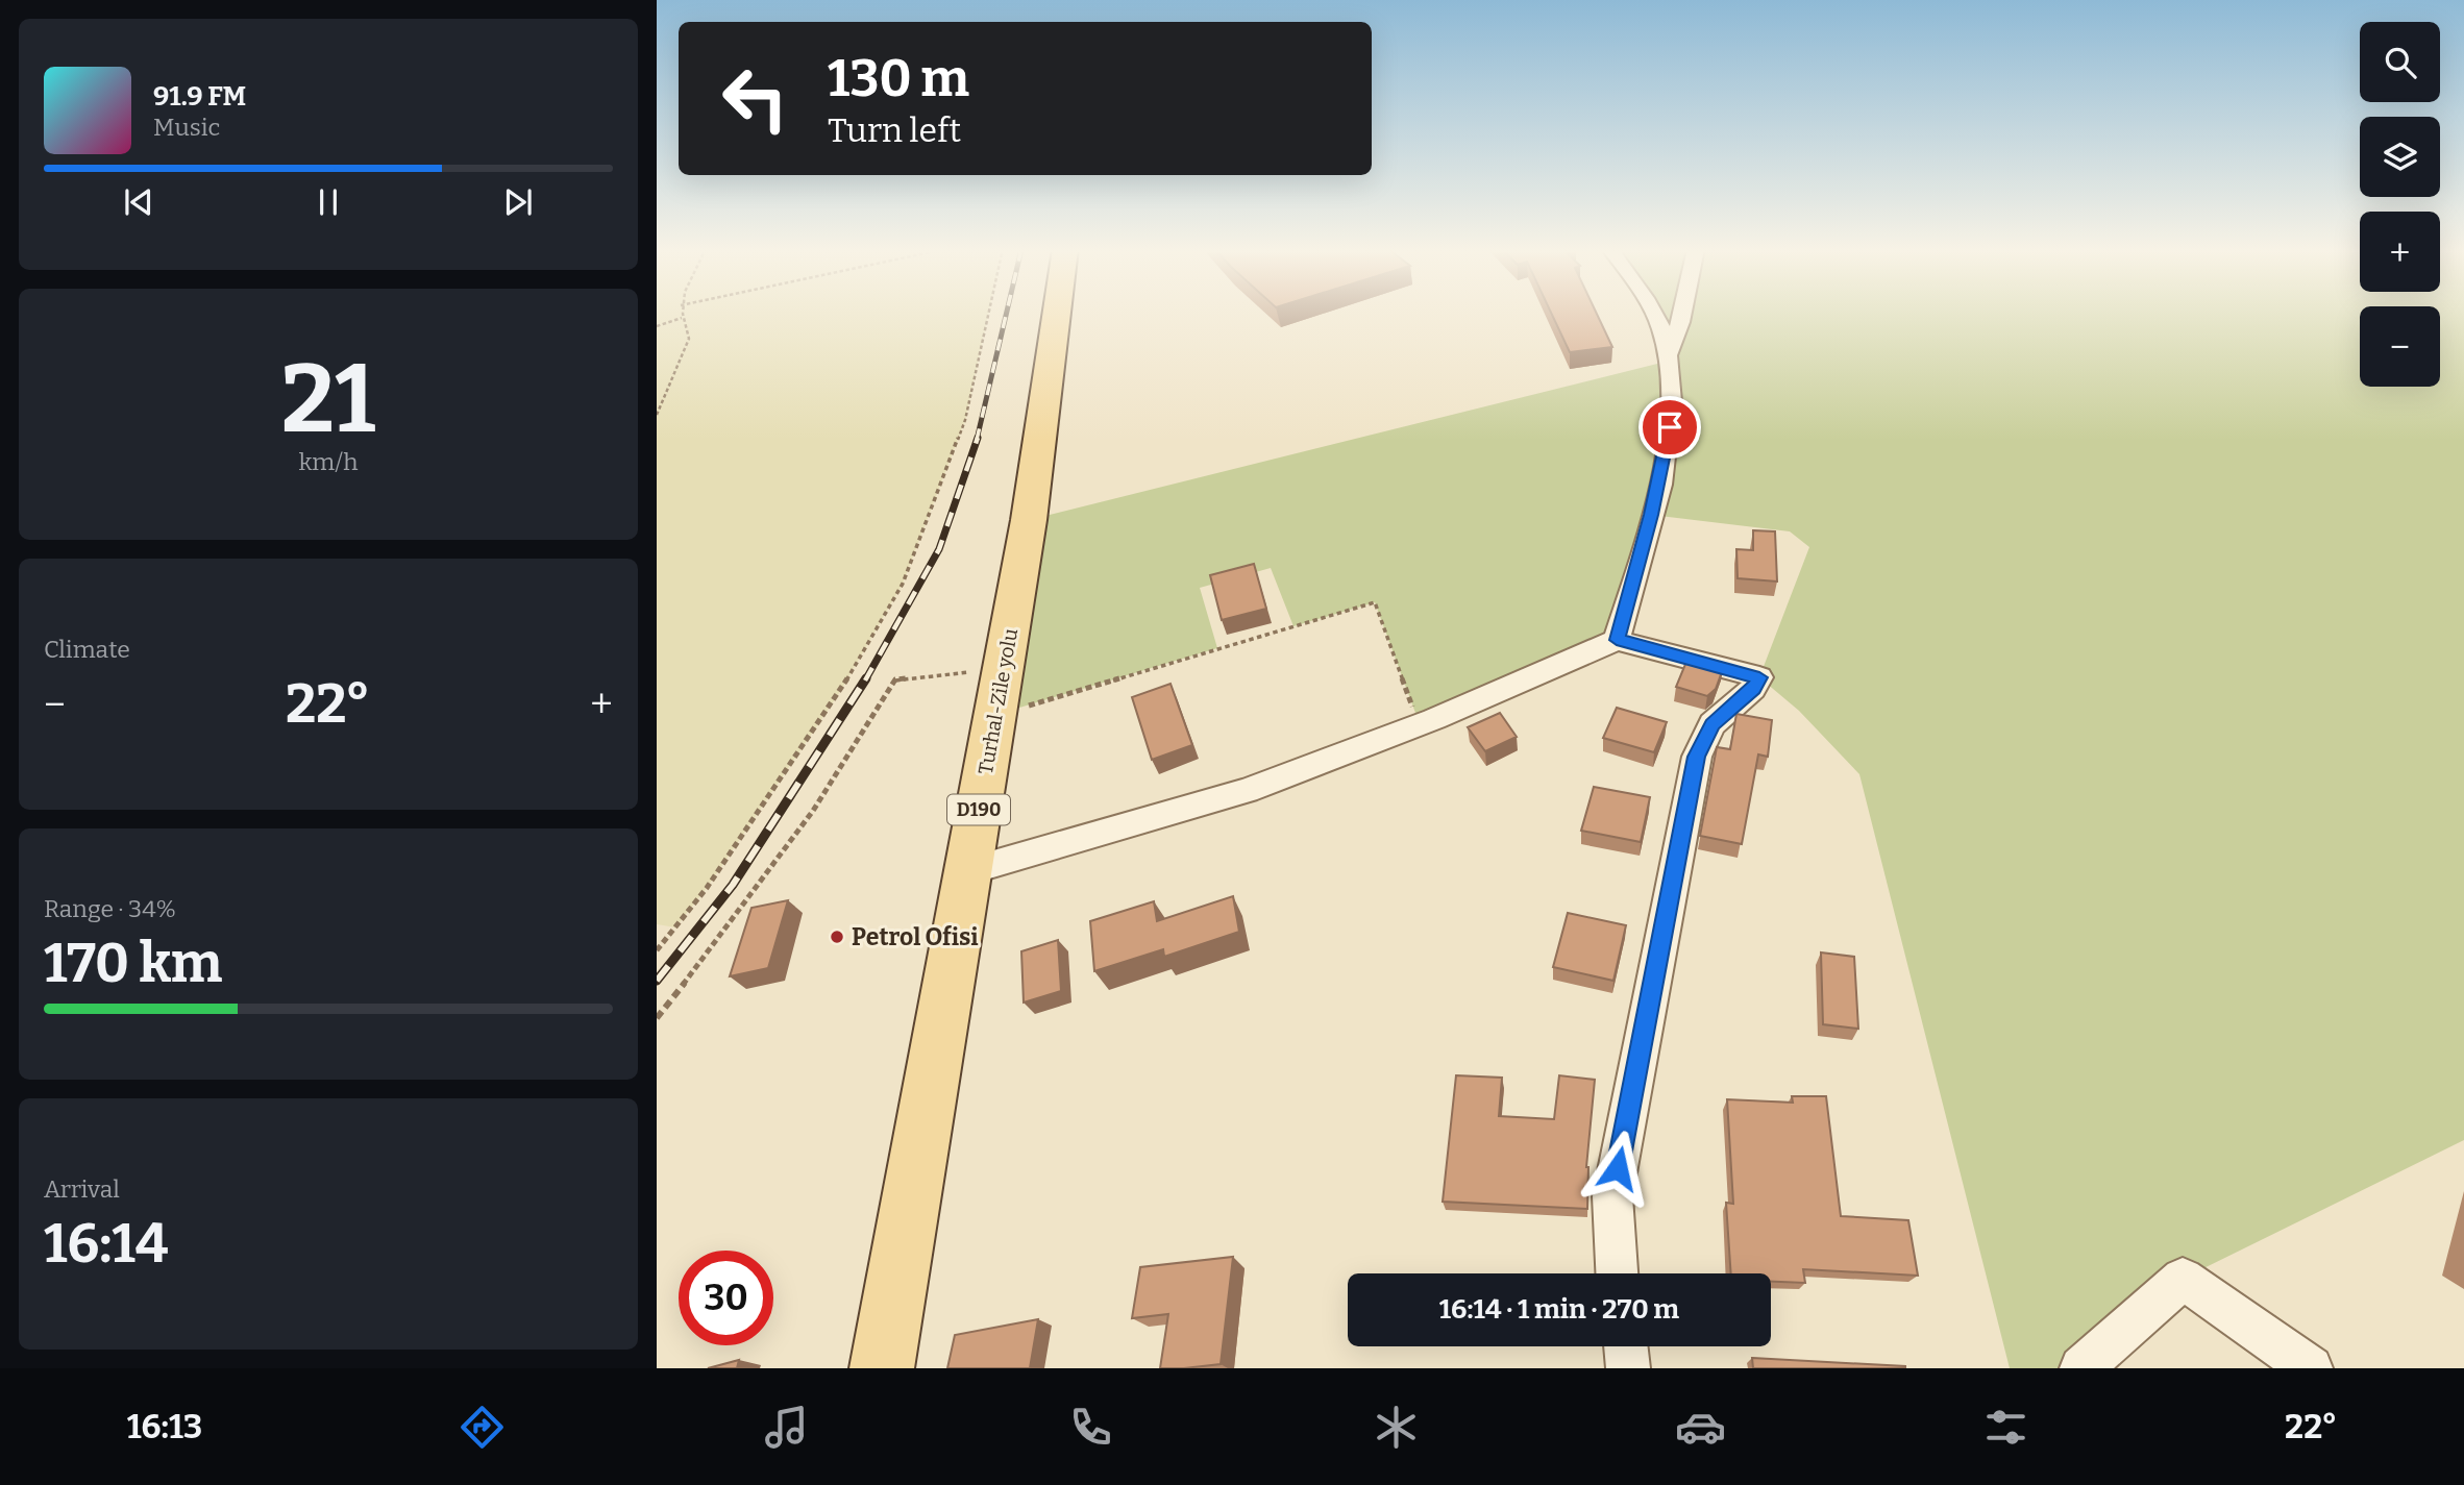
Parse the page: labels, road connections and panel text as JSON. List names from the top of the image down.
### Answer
{
  "streets": {
    "main road": ["Turhal-Zile yolu", "D190"]
  },
  "places": ["Petrol Ofisi"],
  "page": {
    "map_buttons": ["+", "−"],
    "turn": ["130 m", "Turn left"],
    "song": ["91.9 FM", "Music"],
    "tile": [
      ["21", "km/h"],
      "Climate",
      ["Range · 34%", "170 km"],
      ["Arrival", "16:14"]
    ],
    "heat": ["−", "22°", "+"],
    "limit": "30",
    "trip": "16:14 · 1 min · 270 m",
    "tabs": ["16:13", "22°"]
  }
}
